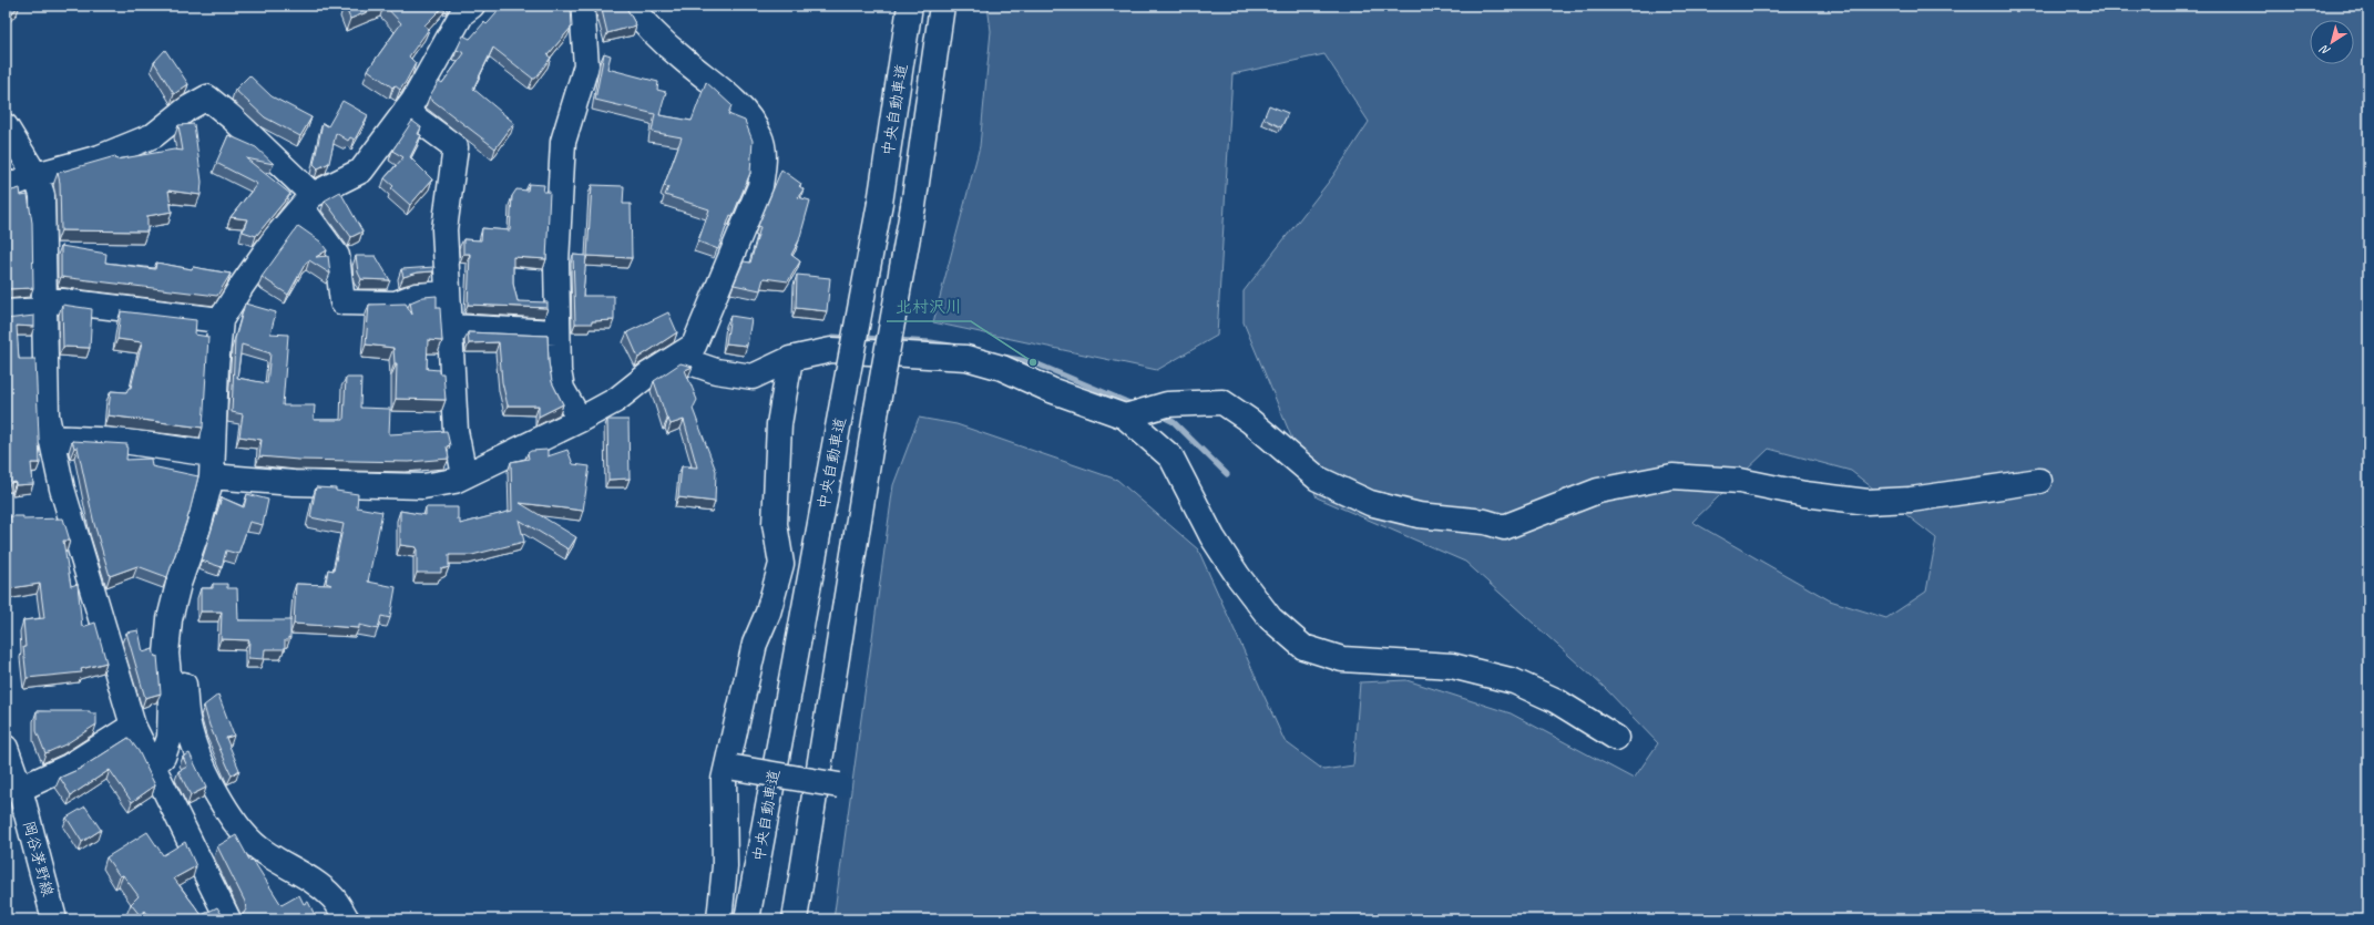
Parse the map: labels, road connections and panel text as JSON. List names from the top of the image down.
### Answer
{
  "streets": {
    "main road": ["中央自動車道", "岡谷茅野線"]
  },
  "places": ["北村沢川"],
  "north": "bottom left"
}
